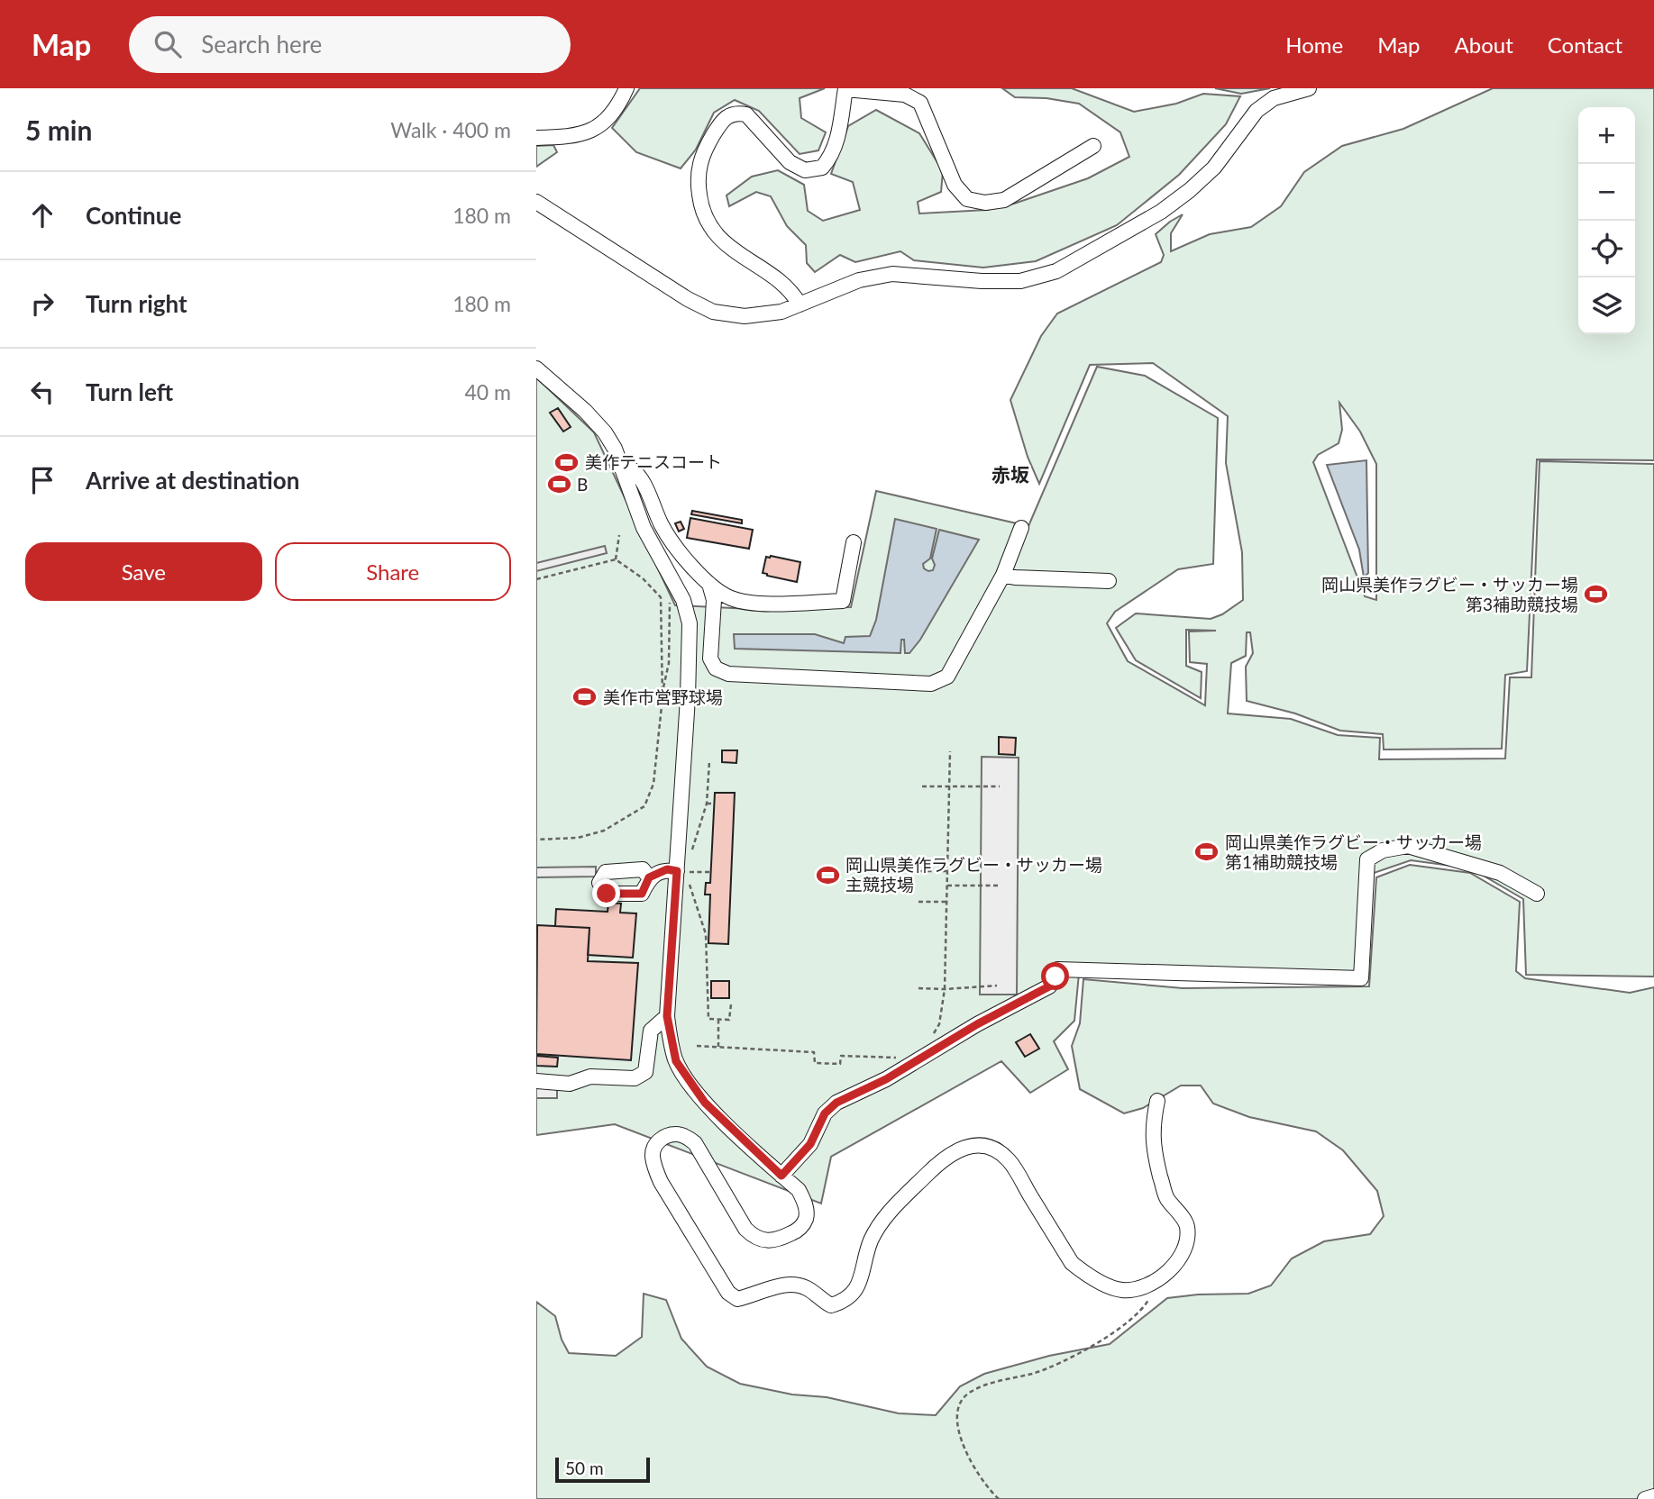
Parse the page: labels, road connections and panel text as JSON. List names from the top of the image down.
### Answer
{
  "districts": ["赤坂"],
  "places": {
    "sports": [
      "美作テニスコート",
      "B",
      "岡山県美作ラグビー・サッカー場 第3補助競技場",
      "美作市営野球場",
      "岡山県美作ラグビー・サッカー場 第1補助競技場",
      "岡山県美作ラグビー・サッカー場 主競技場"
    ]
  },
  "scale_bar": "50 m",
  "page": {
    "header": "Map",
    "search": "Search here",
    "nav": [
      "Home",
      "Map",
      "About",
      "Contact"
    ],
    "heading": ["5 min", "Walk · 400 m"],
    "map_buttons": ["+", "−"],
    "list": [
      ["Continue", "180 m"],
      ["Turn right", "180 m"],
      ["Turn left", "40 m"],
      "Arrive at destination"
    ],
    "buttons": ["Save", "Share"],
    "scale": "50 m"
  }
}
